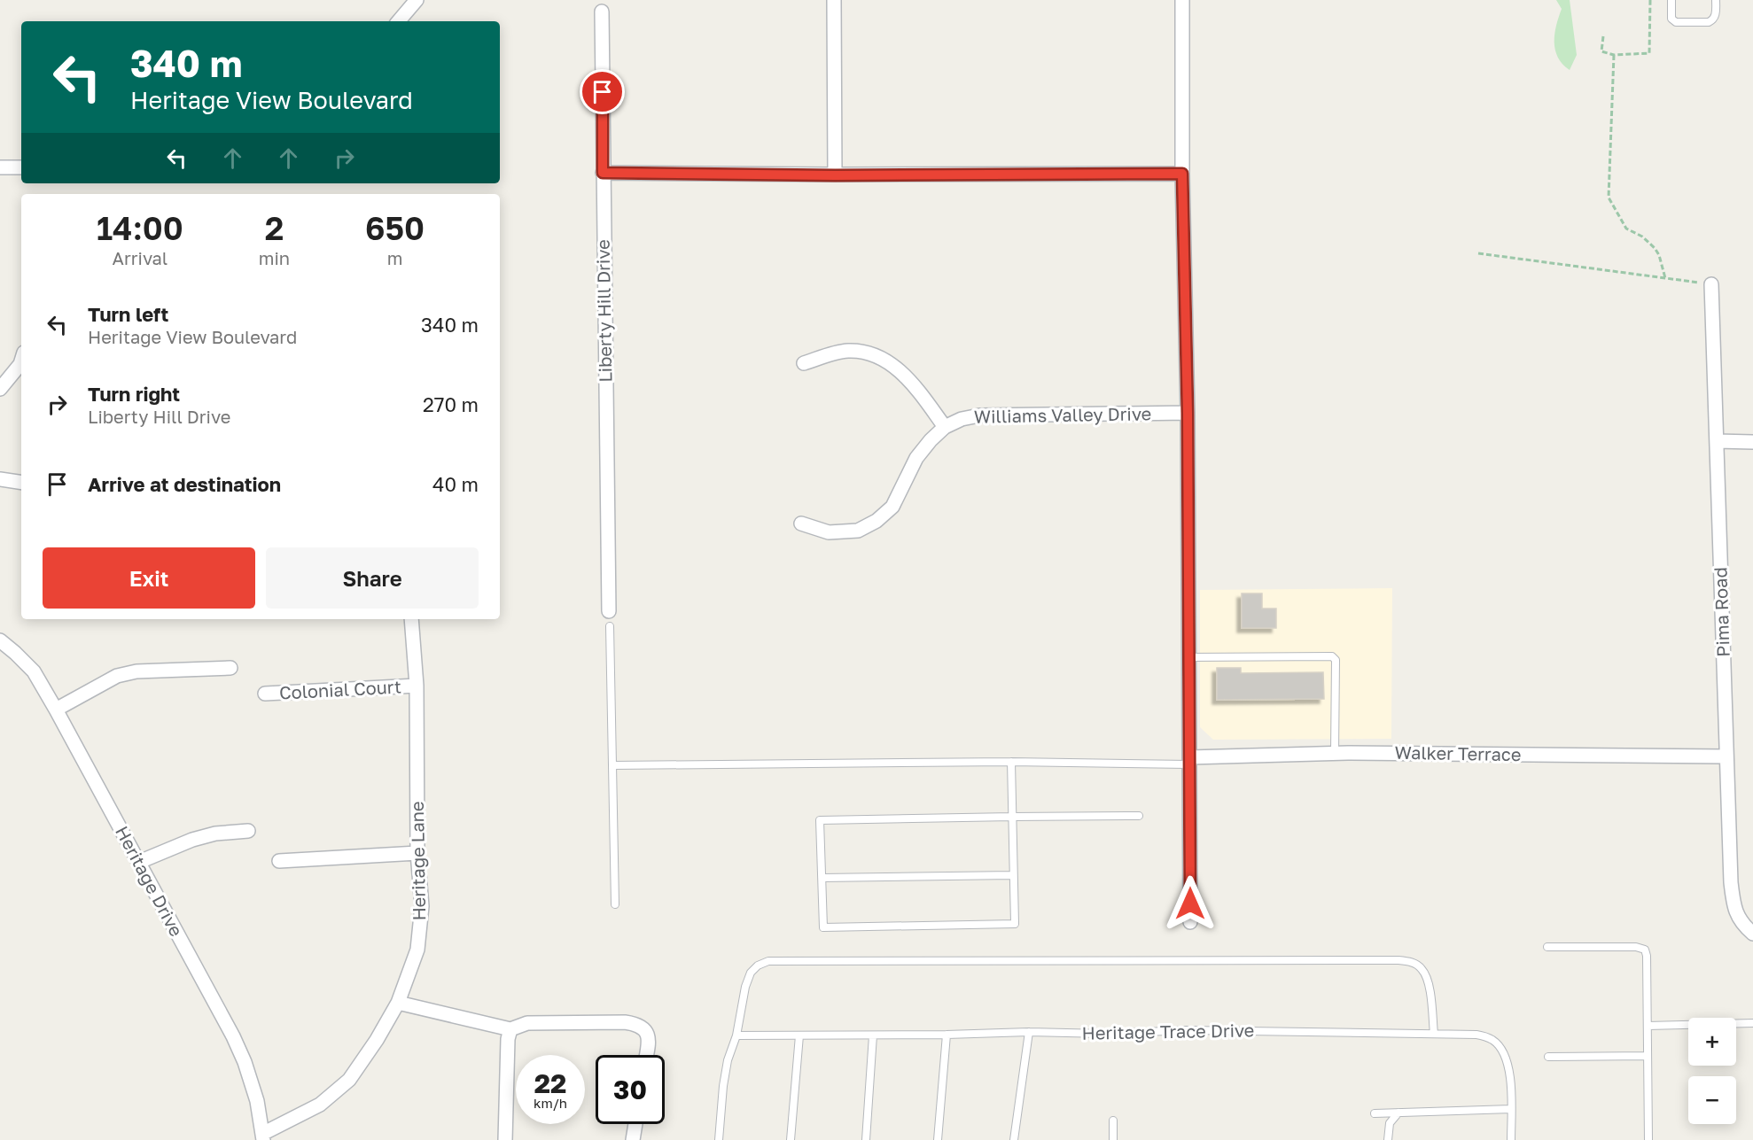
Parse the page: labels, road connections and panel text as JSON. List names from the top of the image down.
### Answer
{
  "streets": {
    "street": [
      "Liberty Hill Drive",
      "Williams Valley Drive",
      "Pima Road",
      "Colonial Court",
      "Walker Terrace",
      "Heritage Lane",
      "Heritage Drive"
    ],
    "lane": ["Heritage Trace Drive"]
  },
  "crossings": [
    ["Pima Road", "Walker Terrace"],
    ["Colonial Court", "Heritage Lane"],
    ["Heritage Lane", "Heritage Drive"]
  ],
  "page": {
    "turn": ["340 m", "Heritage View Boulevard"],
    "eta": [
      "14:00",
      "Arrival",
      "2",
      "min",
      "650",
      "m"
    ],
    "list": [
      {
        "name": "Turn left",
        "note": "Heritage View Boulevard",
        "value": "340 m"
      },
      {
        "name": "Turn right",
        "note": "Liberty Hill Drive",
        "value": "270 m"
      },
      {
        "name": "Arrive at destination",
        "value": "40 m"
      }
    ],
    "buttons": ["Exit", "Share"],
    "map_buttons": ["+", "−"],
    "speed": "22 km/h",
    "limit": "30"
  }
}
